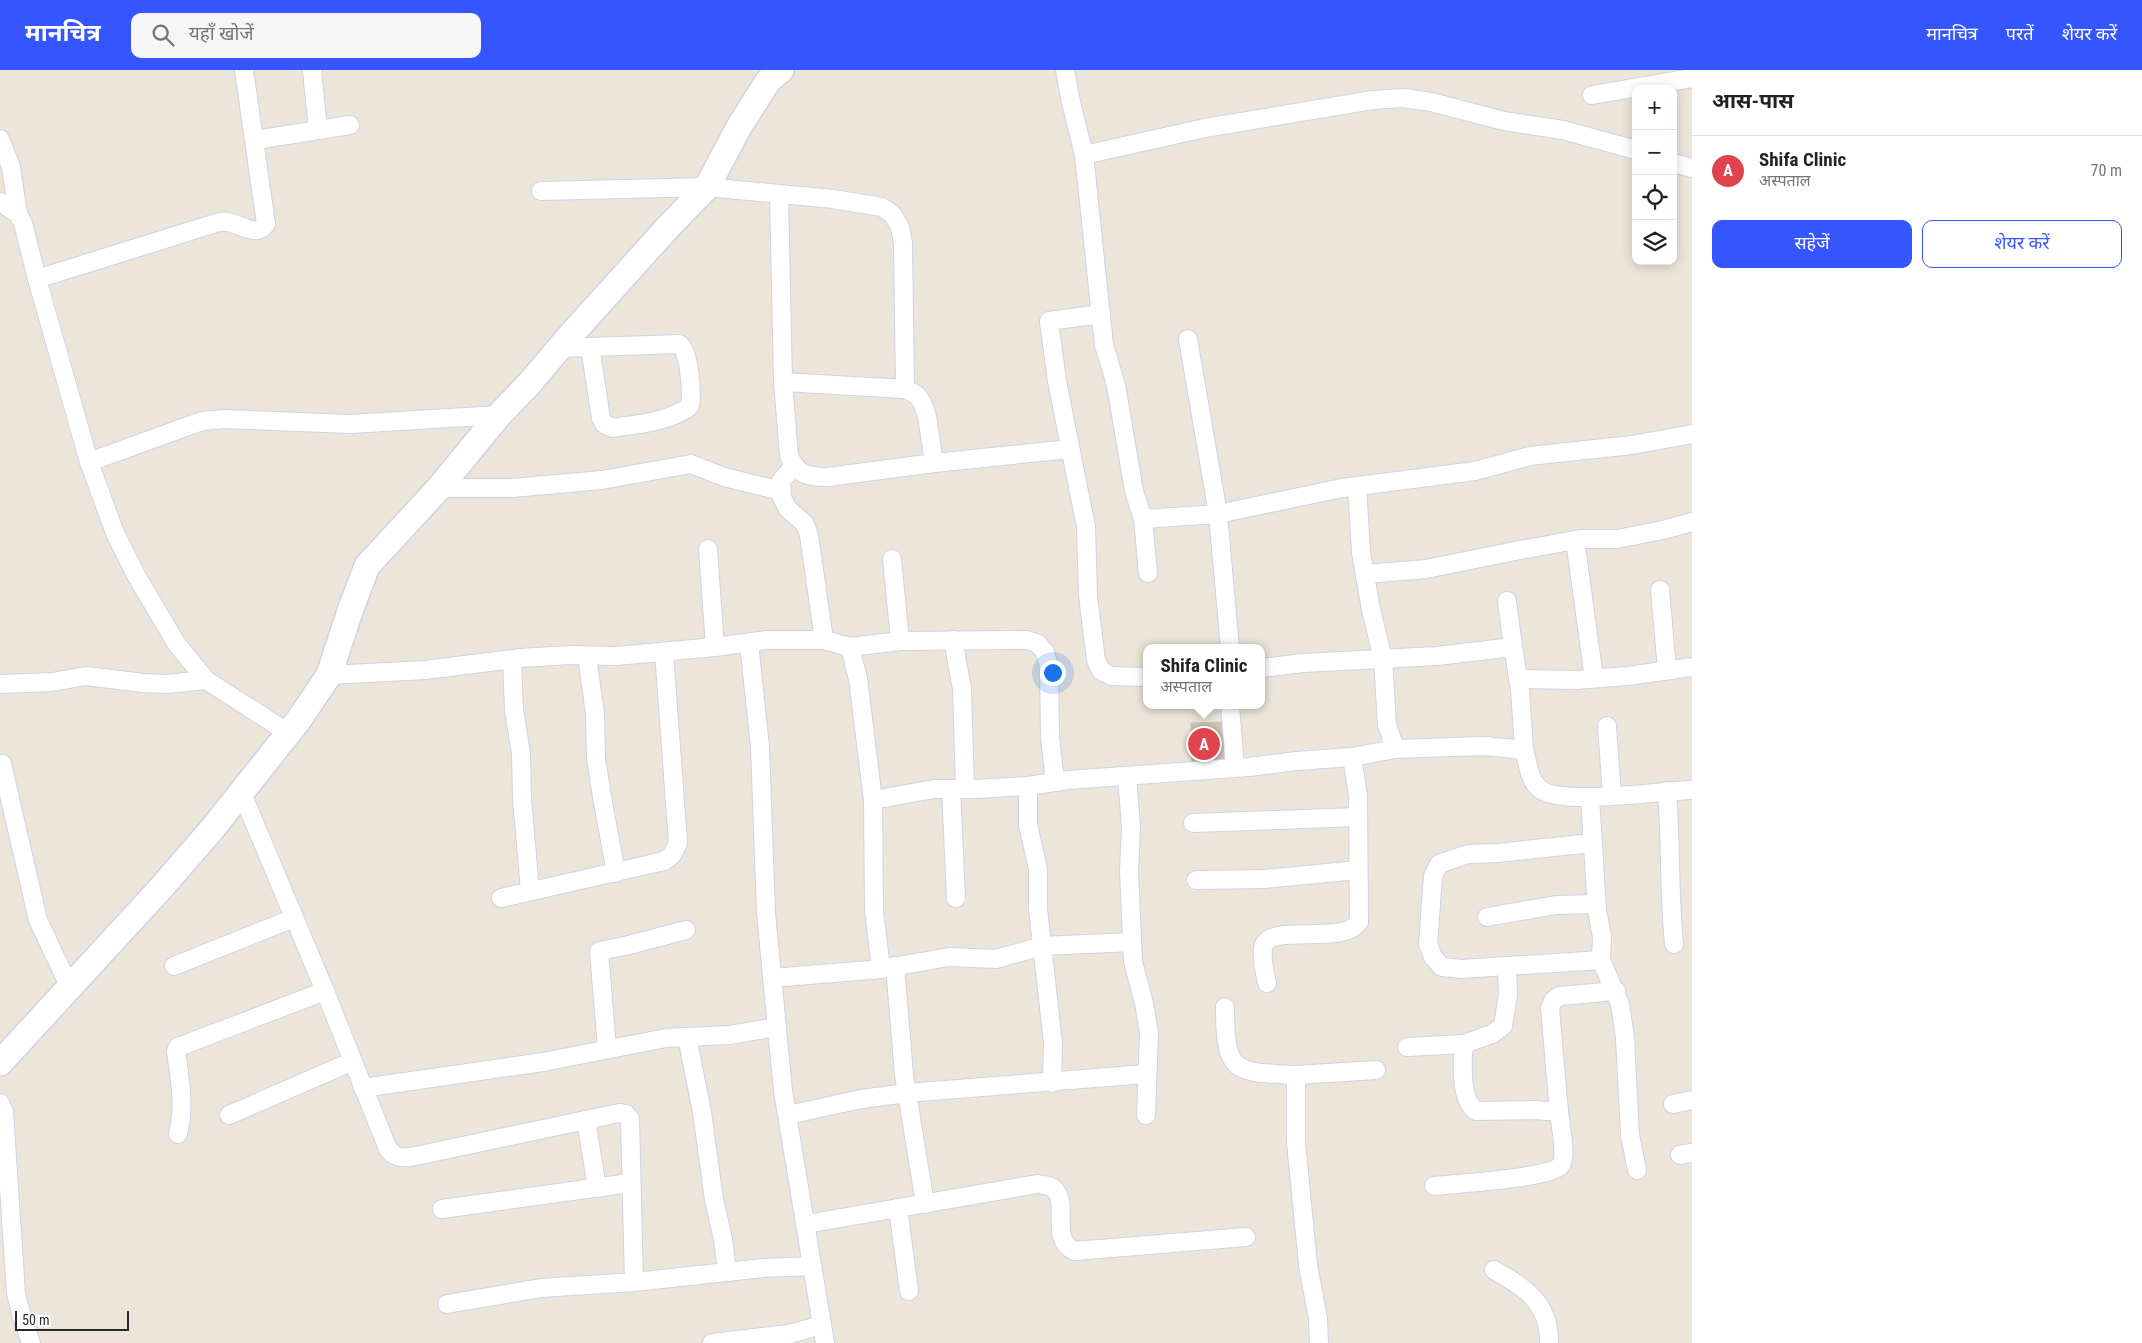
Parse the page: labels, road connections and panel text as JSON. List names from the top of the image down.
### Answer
{
  "scale_bar": "50 m",
  "page": {
    "header": "मानचित्र",
    "search": "यहाँ खोजें",
    "nav": ["मानचित्र", "परतें", "शेयर करें"],
    "heading": "आस-पास",
    "map_buttons": ["+", "−"],
    "list": [
      {
        "mark": "A",
        "name": "Shifa Clinic",
        "note": "अस्पताल",
        "value": "70 m"
      }
    ],
    "buttons": ["सहेजें", "शेयर करें"],
    "popup": ["Shifa Clinic", "अस्पताल"],
    "pins": "A",
    "scale": "50 m"
  }
}
